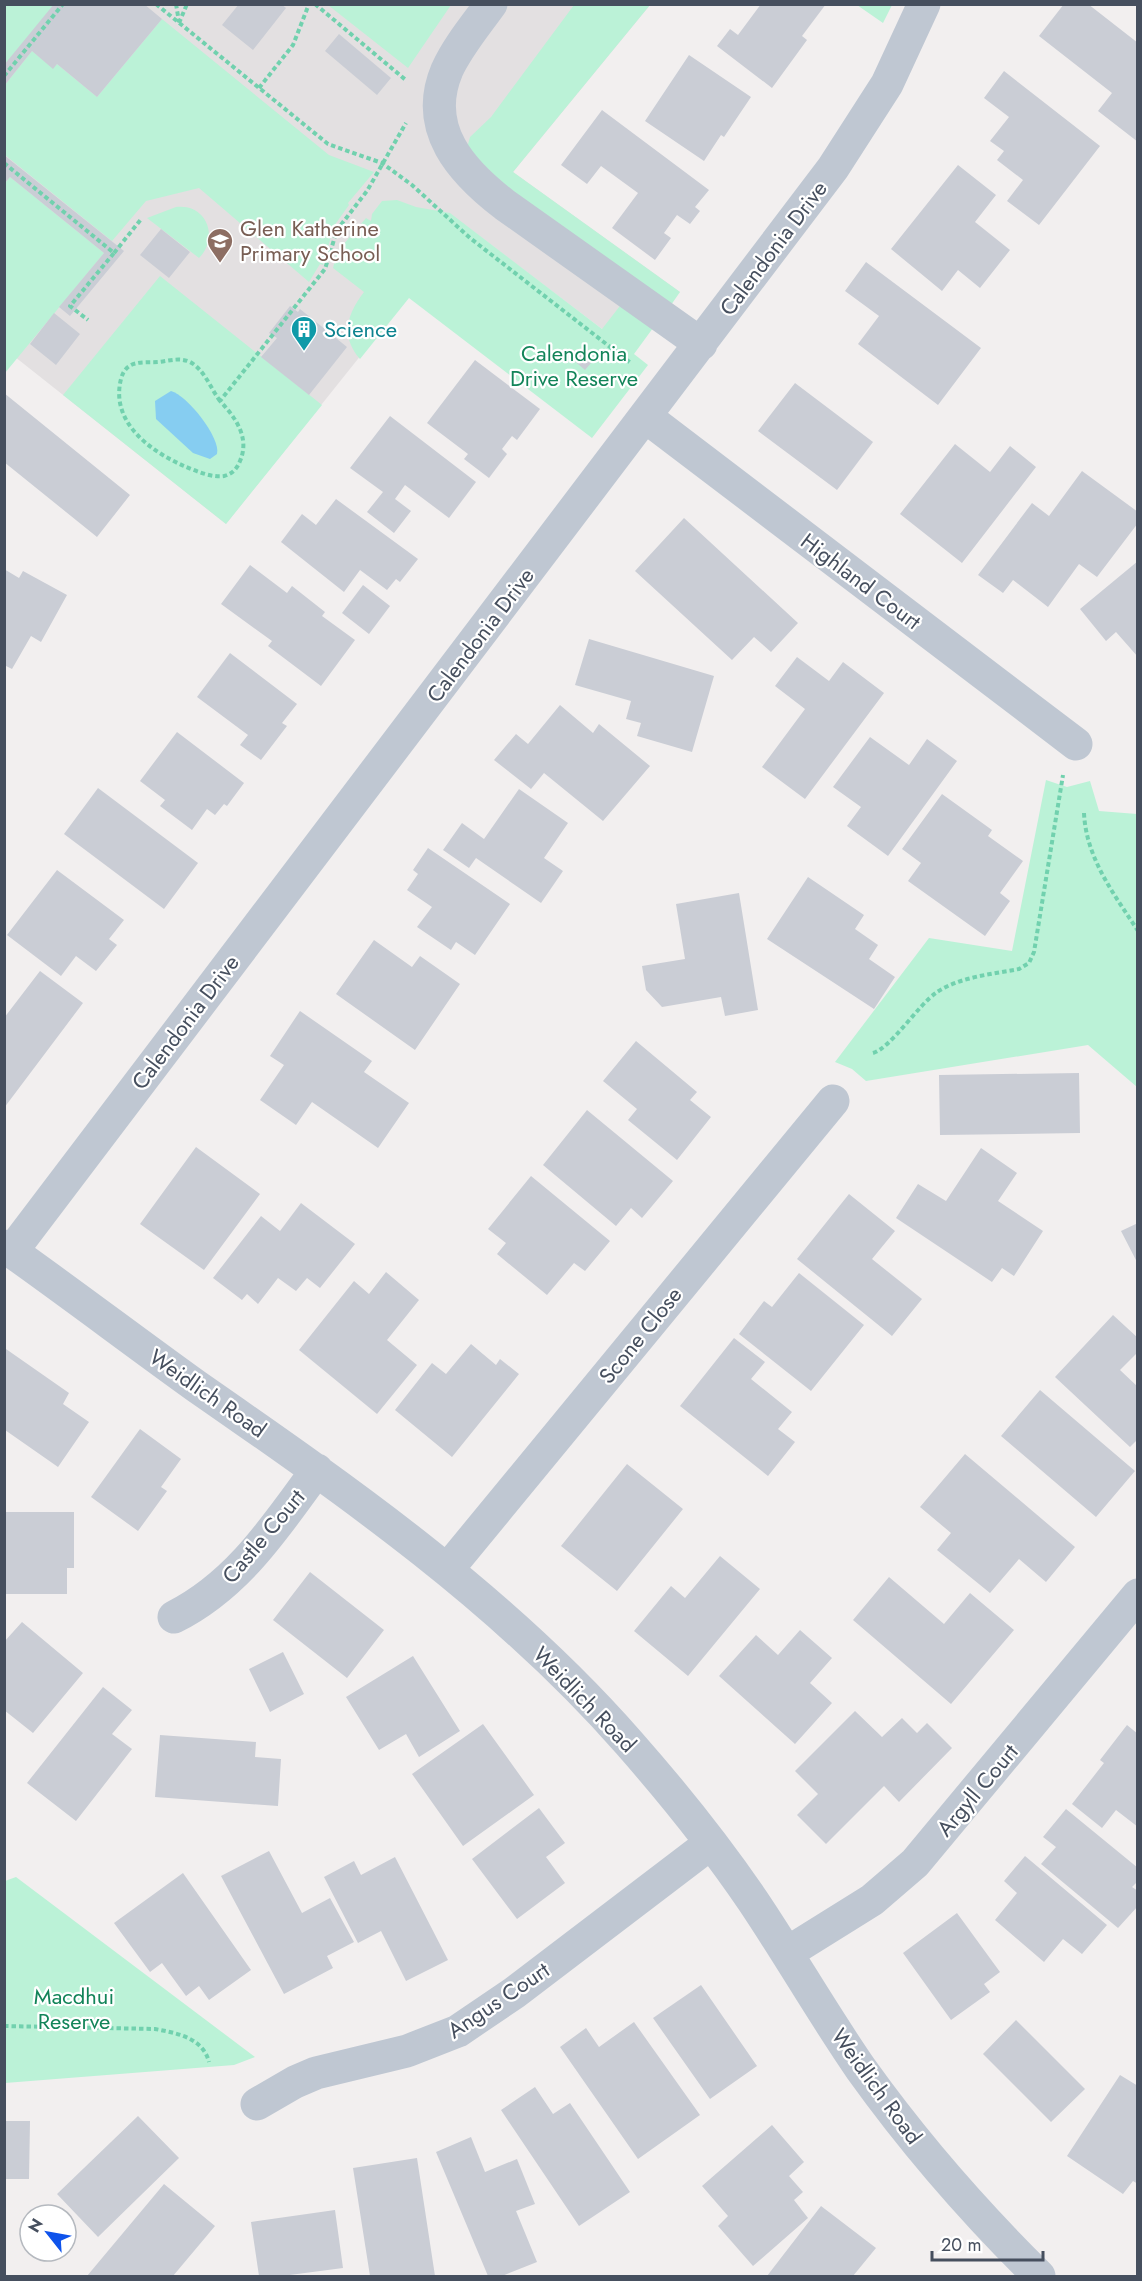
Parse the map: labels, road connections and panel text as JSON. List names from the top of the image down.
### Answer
{
  "streets": {
    "street": [
      "Calendonia Drive",
      "Highland Court",
      "Scone Close",
      "Weidlich Road",
      "Castle Court",
      "Argyll Court",
      "Angus Court"
    ]
  },
  "crossings": [
    ["Calendonia Drive", "Highland Court"],
    ["Calendonia Drive", "Weidlich Road"],
    ["Scone Close", "Weidlich Road"],
    ["Weidlich Road", "Castle Court"],
    ["Weidlich Road", "Argyll Court"],
    ["Weidlich Road", "Angus Court"]
  ],
  "parks": ["Calendonia Drive Reserve", "Macdhui Reserve"],
  "places": {
    "school or university": ["Glen Katherine Primary School"],
    "building": ["Science"]
  },
  "scale_bar": "20 m",
  "north": "top left"
}
